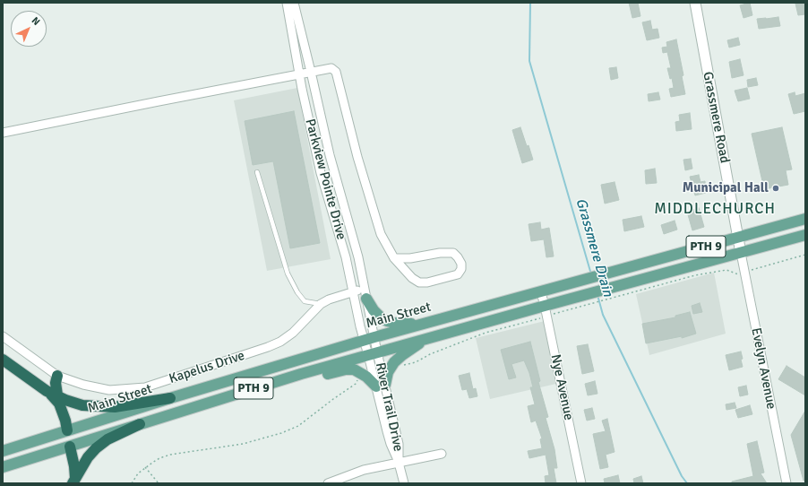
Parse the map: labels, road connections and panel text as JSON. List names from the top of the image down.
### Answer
{
  "streets": {
    "main road": ["PTH 9", "Main Street"],
    "street": [
      "Grassmere Road",
      "Parkview Pointe Drive",
      "Kapelus Drive",
      "Evelyn Avenue",
      "Nye Avenue",
      "River Trail Drive"
    ]
  },
  "crossings": [
    ["Grassmere Road", "PTH 9"],
    ["Grassmere Road", "Main Street"],
    ["Grassmere Road", "Evelyn Avenue"],
    ["Parkview Pointe Drive", "PTH 9"],
    ["Parkview Pointe Drive", "Main Street"],
    ["Parkview Pointe Drive", "Kapelus Drive"],
    ["Parkview Pointe Drive", "River Trail Drive"],
    ["PTH 9", "Evelyn Avenue"],
    ["PTH 9", "Nye Avenue"],
    ["PTH 9", "River Trail Drive"],
    ["Main Street", "Nye Avenue"]
  ],
  "districts": ["MIDDLECHURCH"],
  "water": ["Grassmere Drain"],
  "places": ["Municipal Hall"],
  "north": "top right"
}
